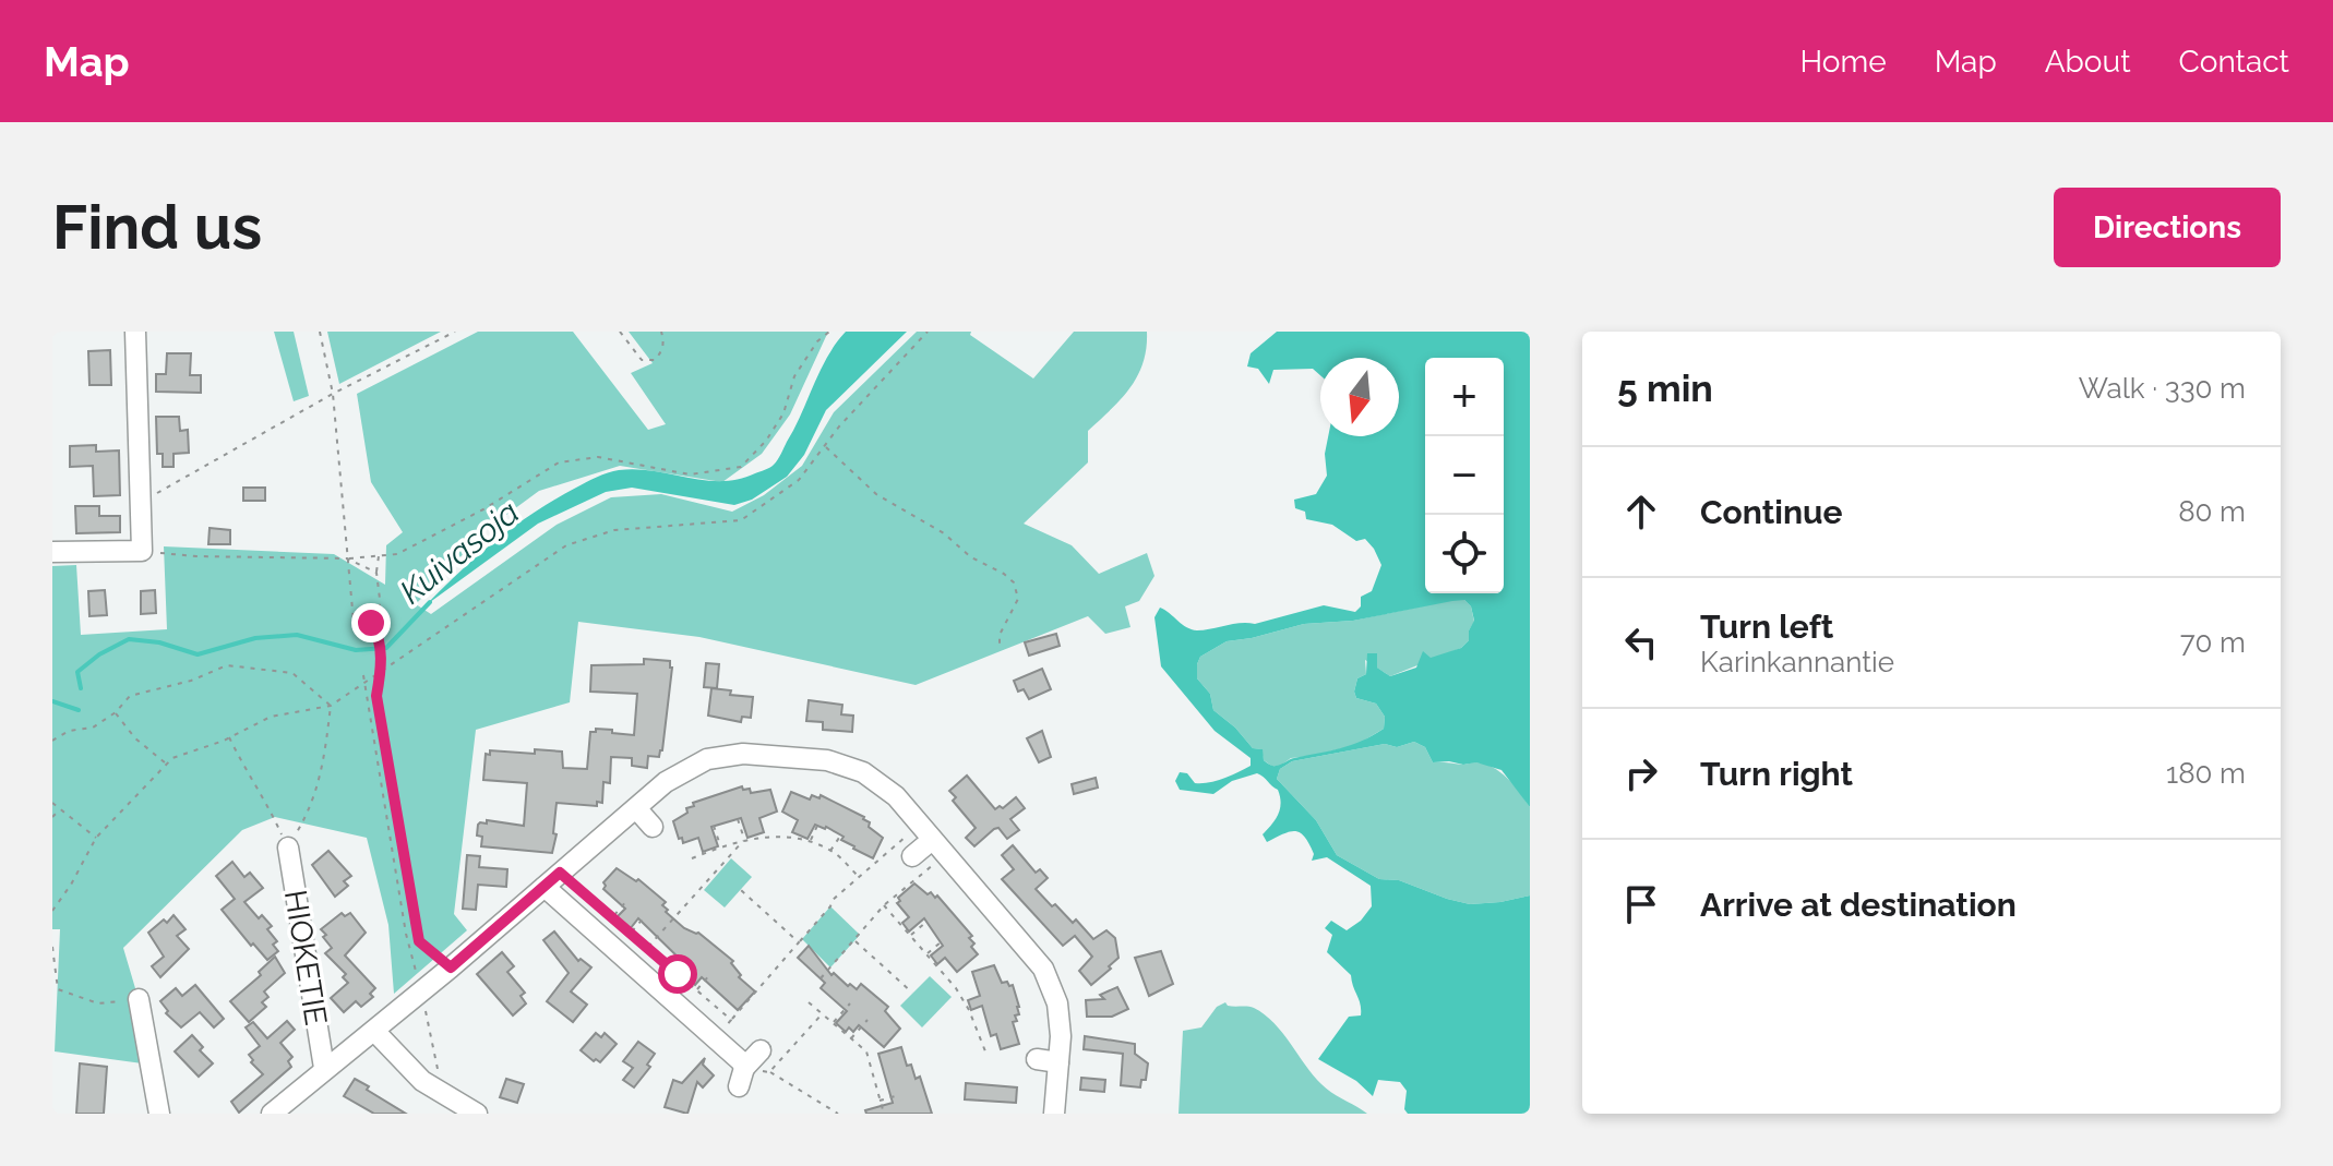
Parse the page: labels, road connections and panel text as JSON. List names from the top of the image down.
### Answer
{
  "streets": {
    "street": ["HIOKETIE"]
  },
  "water": ["Kuivasoja"],
  "north": "bottom",
  "page": {
    "header": "Map",
    "nav": [
      "Home",
      "Map",
      "About",
      "Contact"
    ],
    "buttons": "Directions",
    "title": "Find us",
    "heading": ["5 min", "Walk · 330 m"],
    "map_buttons": ["+", "−"],
    "list": [
      ["Continue", "80 m"],
      ["Turn left", "Karinkannantie", "70 m"],
      ["Turn right", "180 m"],
      "Arrive at destination"
    ]
  }
}
